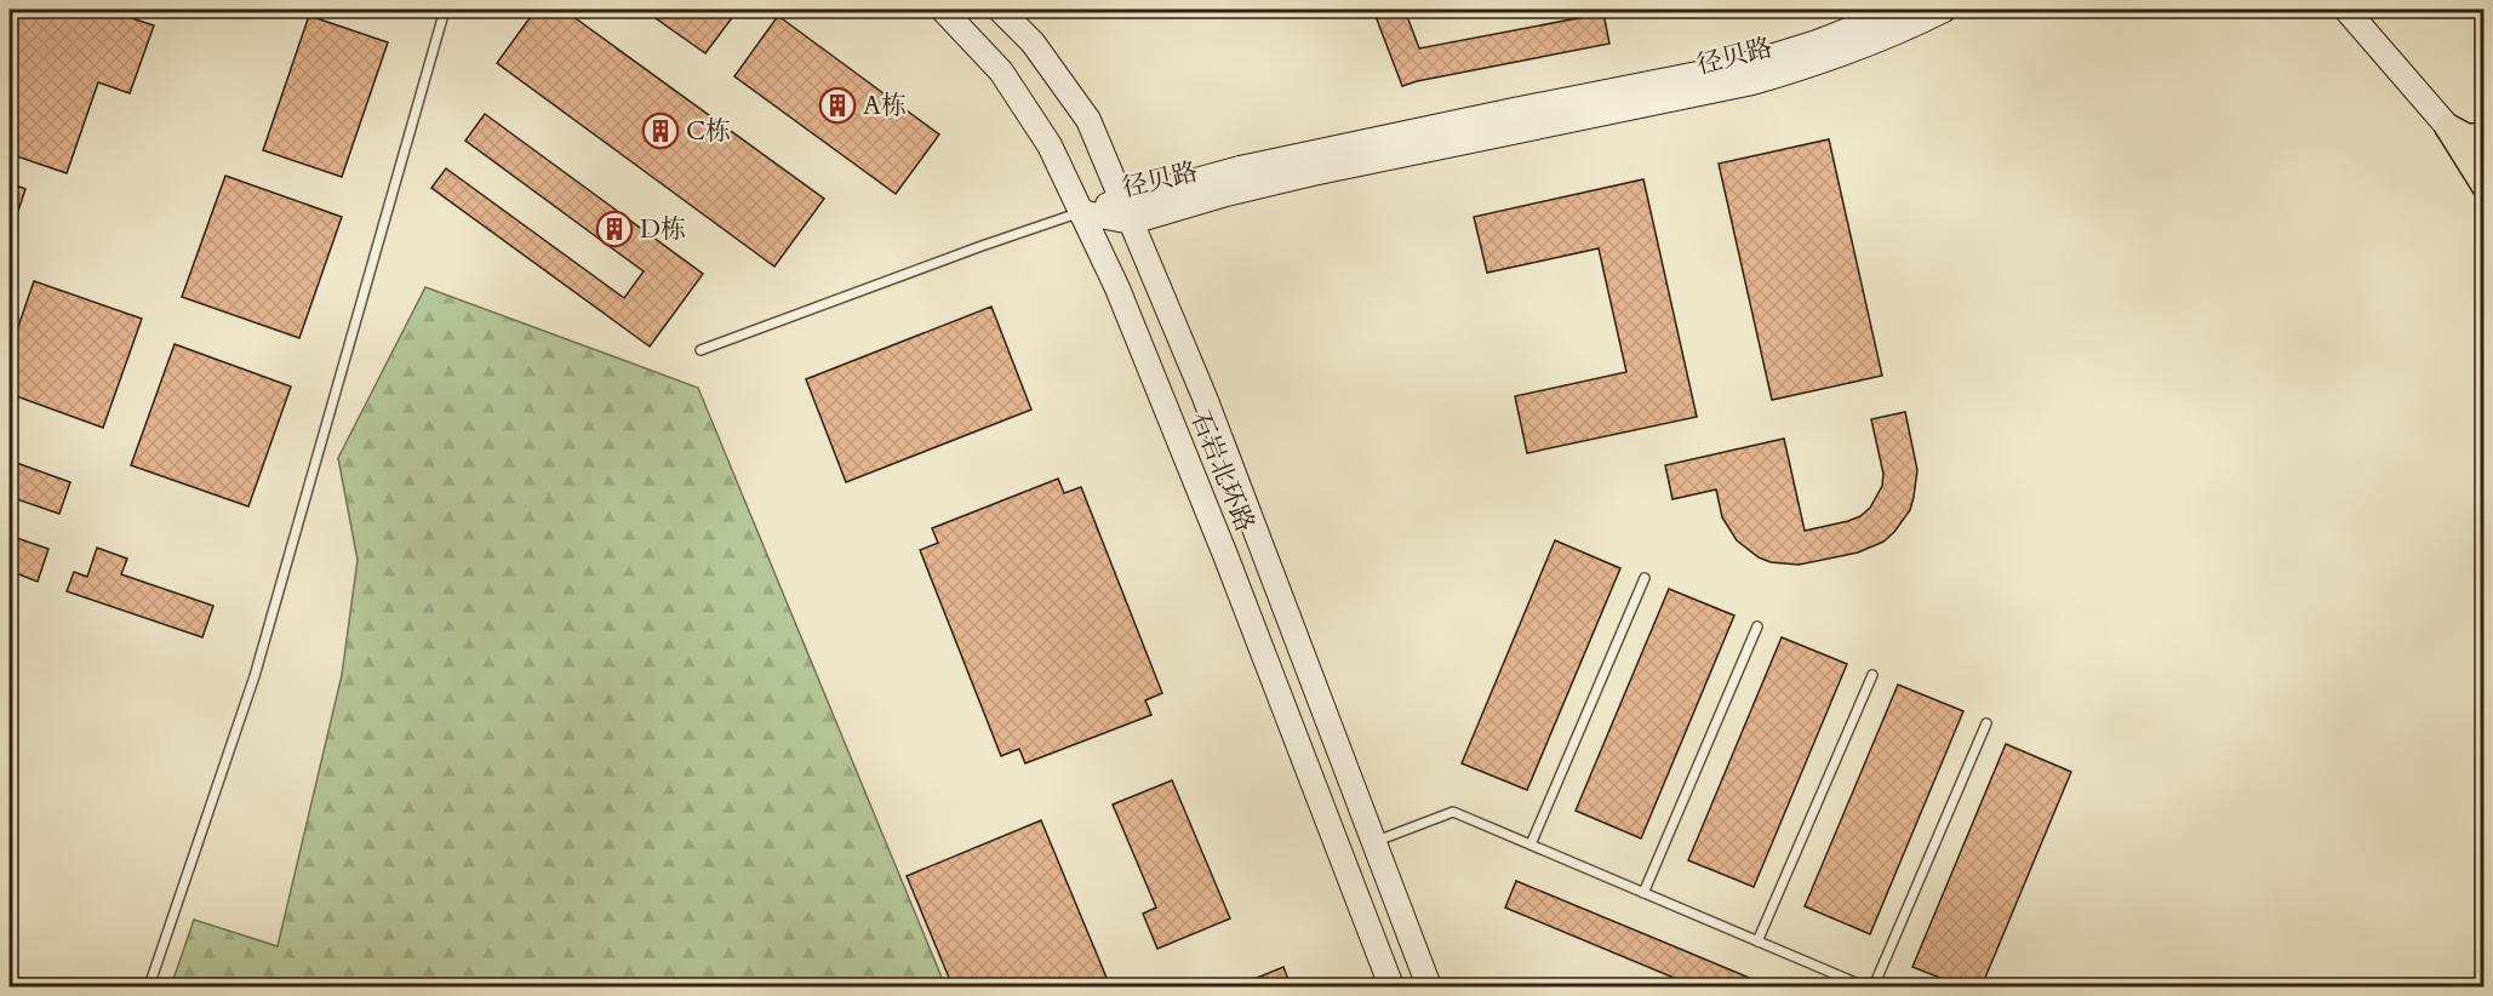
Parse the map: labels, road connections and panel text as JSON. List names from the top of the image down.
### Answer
{
  "streets": {
    "main road": ["径贝路", "石岩北环路"]
  },
  "crossings": [
    ["径贝路", "石岩北环路"]
  ],
  "places": {
    "building": ["A栋", "C栋", "D栋"]
  }
}
